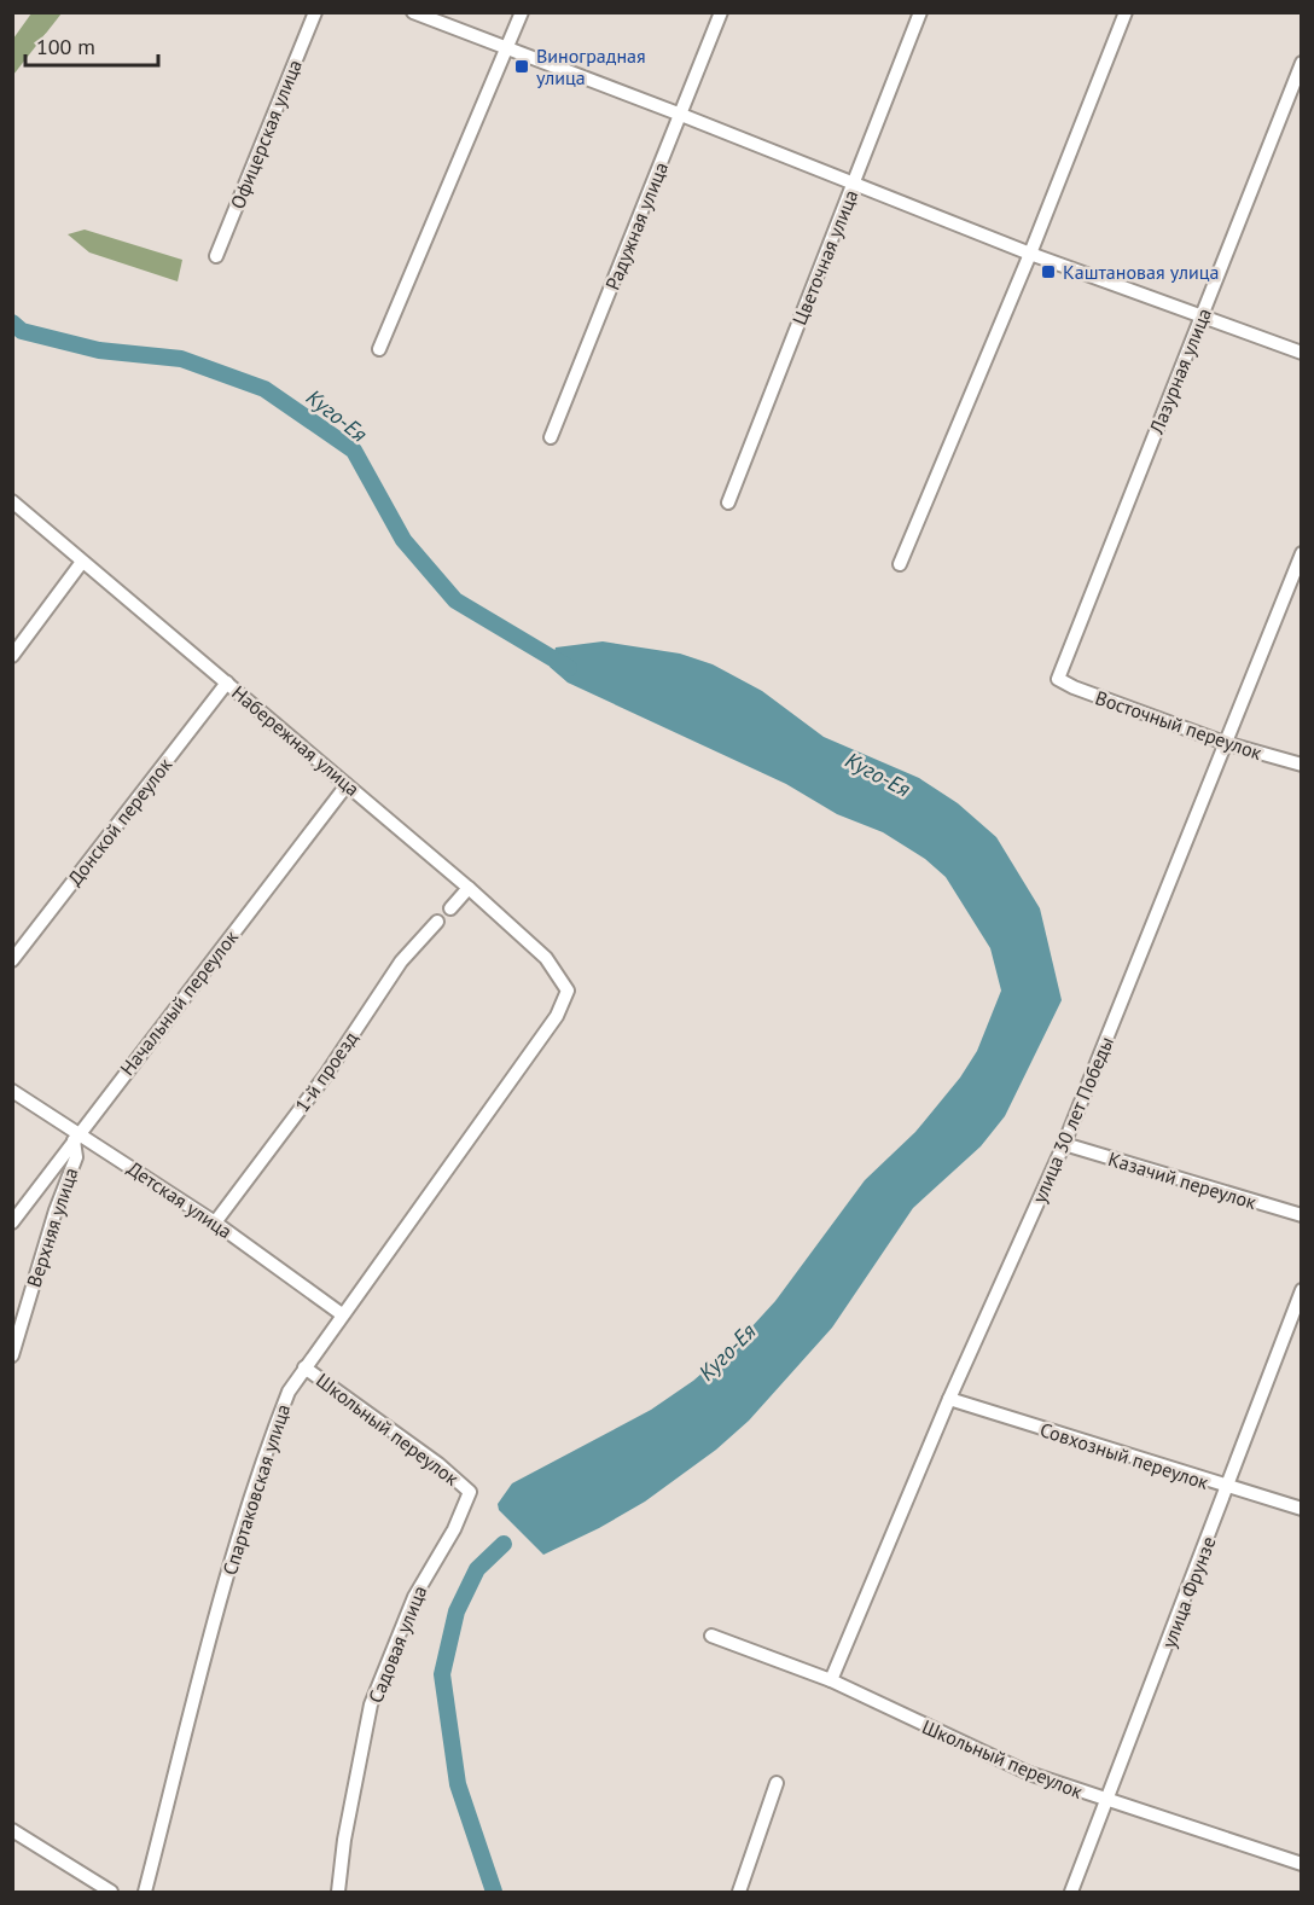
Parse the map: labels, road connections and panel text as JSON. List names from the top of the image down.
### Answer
{
  "streets": {
    "street": [
      "Офицерская улица",
      "Радужная улица",
      "Цветочная улица",
      "Лазурная улица",
      "Восточный переулок",
      "Набережная улица",
      "Донской переулок",
      "Начальный переулок",
      "1-й проезд",
      "улица 30 лет Победы",
      "Казачий переулок",
      "Детская улица",
      "Верхняя улица",
      "Школьный переулок",
      "Совхозный переулок",
      "Спартаковская улица",
      "улица Фрунзе",
      "Садовая улица"
    ]
  },
  "crossings": [
    ["Лазурная улица", "Восточный переулок"],
    ["Восточный переулок", "улица 30 лет Победы"],
    ["Набережная улица", "Донской переулок"],
    ["Набережная улица", "Начальный переулок"],
    ["Набережная улица", "Спартаковская улица"],
    ["Начальный переулок", "Детская улица"],
    ["Начальный переулок", "Верхняя улица"],
    ["1-й проезд", "Детская улица"],
    ["улица 30 лет Победы", "Казачий переулок"],
    ["улица 30 лет Победы", "Школьный переулок"],
    ["улица 30 лет Победы", "Совхозный переулок"],
    ["Детская улица", "Верхняя улица"],
    ["Детская улица", "Спартаковская улица"],
    ["Школьный переулок", "Спартаковская улица"],
    ["Школьный переулок", "улица Фрунзе"],
    ["Школьный переулок", "Садовая улица"],
    ["Совхозный переулок", "улица Фрунзе"]
  ],
  "water": ["Куго-Ея"],
  "places": {
    "transit": ["Виноградная улица", "Каштановая улица"]
  },
  "scale_bar": "100 m"
}
